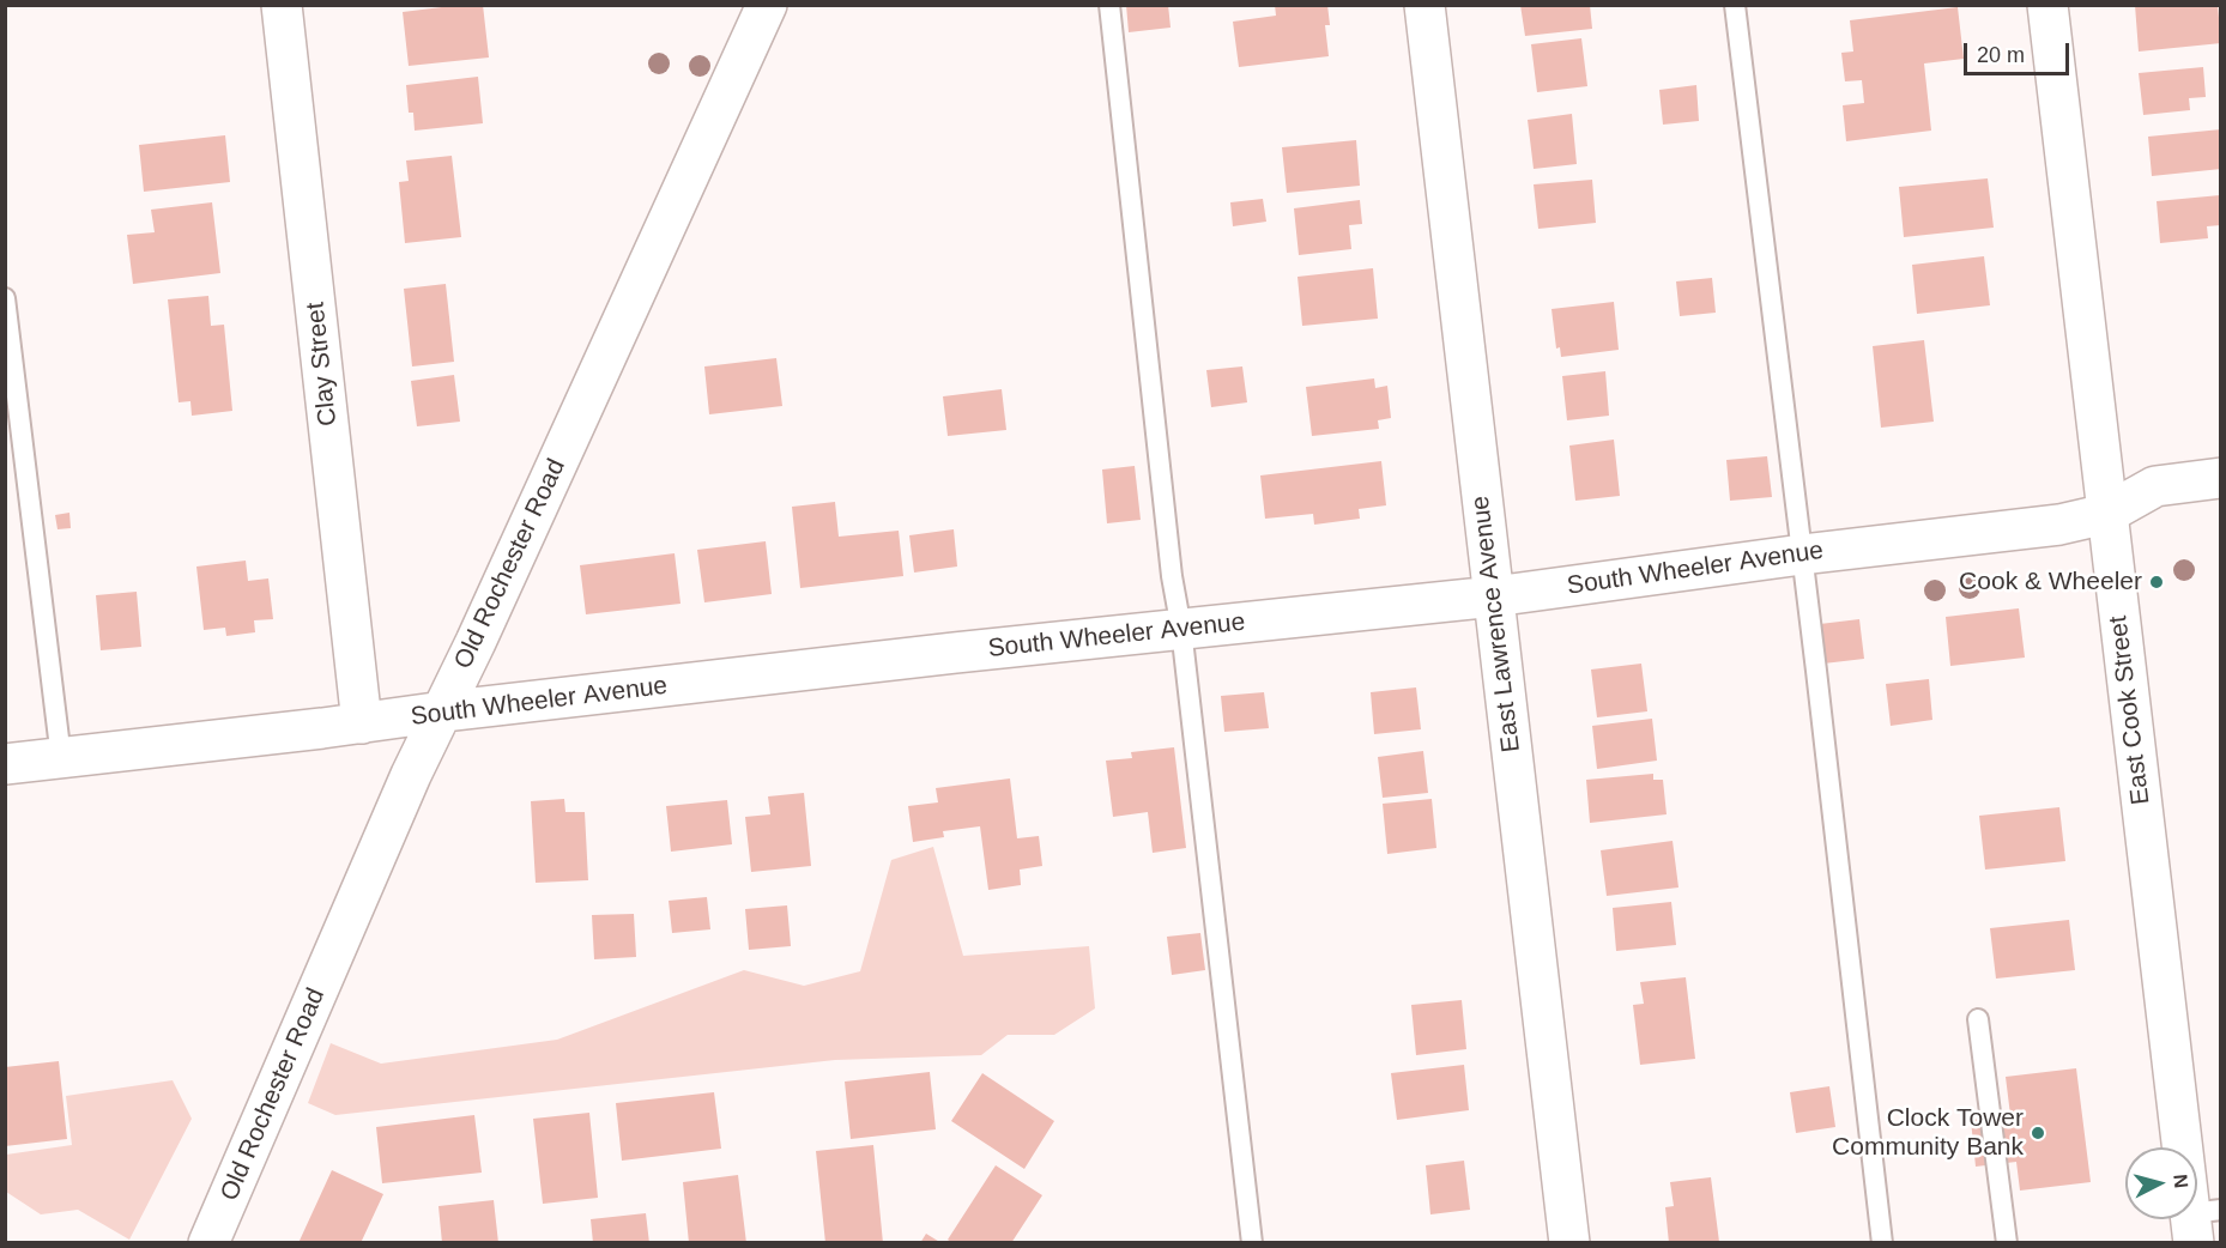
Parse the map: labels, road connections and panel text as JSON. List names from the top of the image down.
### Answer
{
  "streets": {
    "street": [
      "Clay Street",
      "Old Rochester Road",
      "South Wheeler Avenue",
      "East Lawrence Avenue",
      "East Cook Street"
    ]
  },
  "crossings": [
    ["Clay Street", "South Wheeler Avenue"],
    ["Old Rochester Road", "South Wheeler Avenue"],
    ["South Wheeler Avenue", "East Lawrence Avenue"],
    ["South Wheeler Avenue", "East Cook Street"]
  ],
  "places": ["Cook & Wheeler", "Clock Tower Community Bank"],
  "scale_bar": "20 m",
  "north": "right"
}
